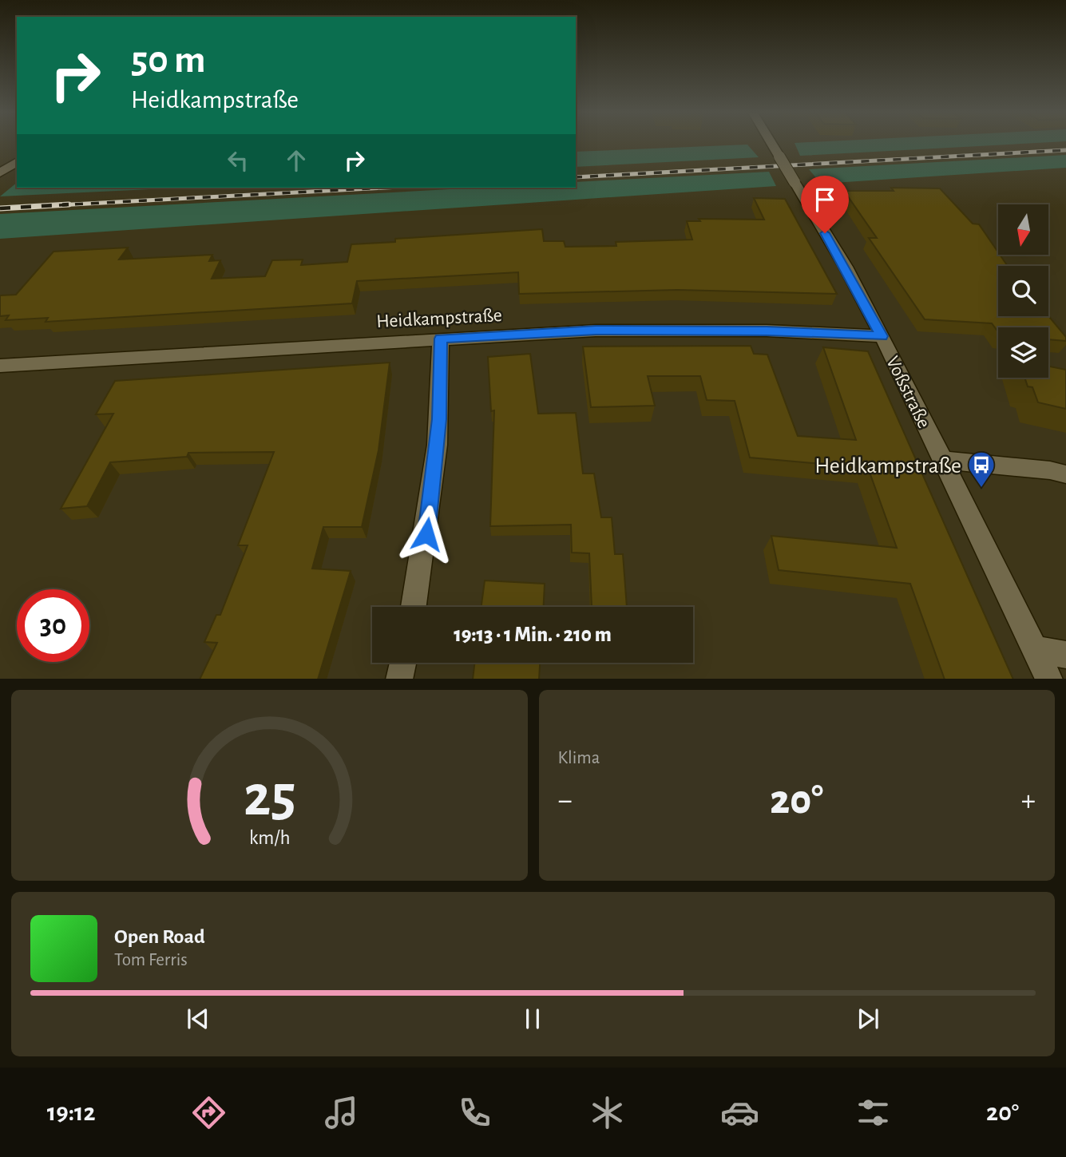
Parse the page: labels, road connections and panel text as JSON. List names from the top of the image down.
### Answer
{
  "streets": {
    "street": ["Heidkampstraße", "Voßstraße"]
  },
  "crossings": [
    ["Heidkampstraße", "Voßstraße"]
  ],
  "places": {
    "bus stop": ["Heidkampstraße"]
  },
  "north": "bottom",
  "page": {
    "turn": ["50 m", "Heidkampstraße"],
    "limit": "30",
    "trip": "19:13 · 1 Min. · 210 m",
    "tile": "Klima",
    "heat": ["−", "20°", "+"],
    "song": ["Open Road", "Tom Ferris"],
    "tabs": ["19:12", "20°"],
    "gauge": ["25", "km/h"]
  }
}
